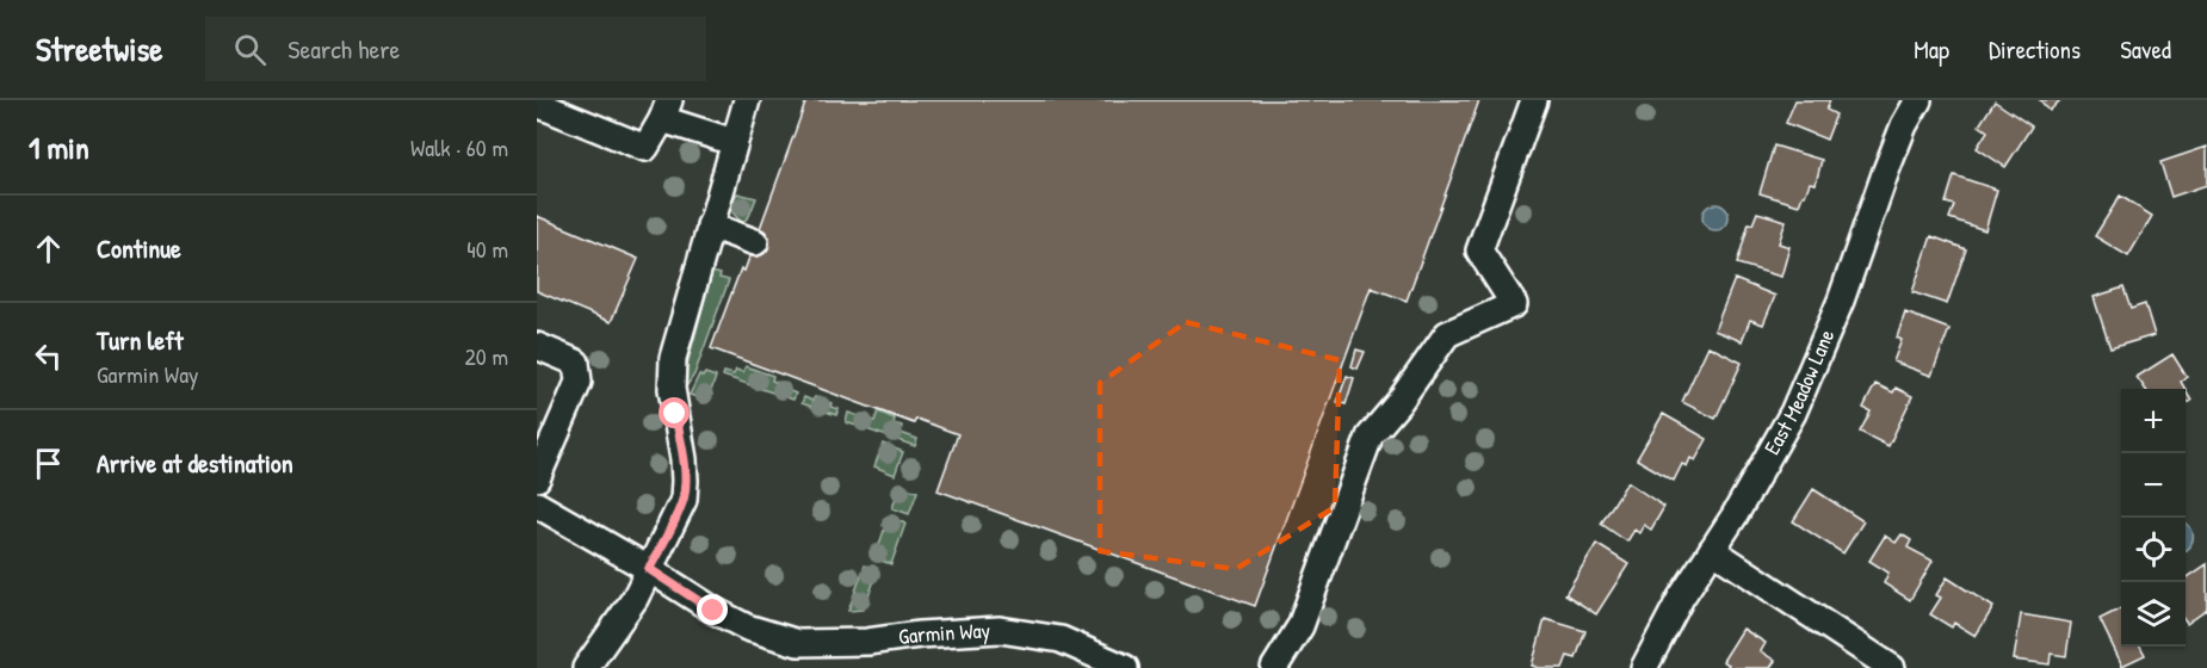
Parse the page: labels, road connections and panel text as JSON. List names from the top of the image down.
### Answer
{
  "streets": {
    "street": ["East Meadow Lane", "Garmin Way"]
  },
  "page": {
    "header": "Streetwise",
    "search": "Search here",
    "nav": ["Map", "Directions", "Saved"],
    "heading": ["1 min", "Walk · 60 m"],
    "list": [
      ["Continue", "40 m"],
      ["Turn left", "Garmin Way", "20 m"],
      "Arrive at destination"
    ],
    "map_buttons": ["+", "−"]
  }
}
